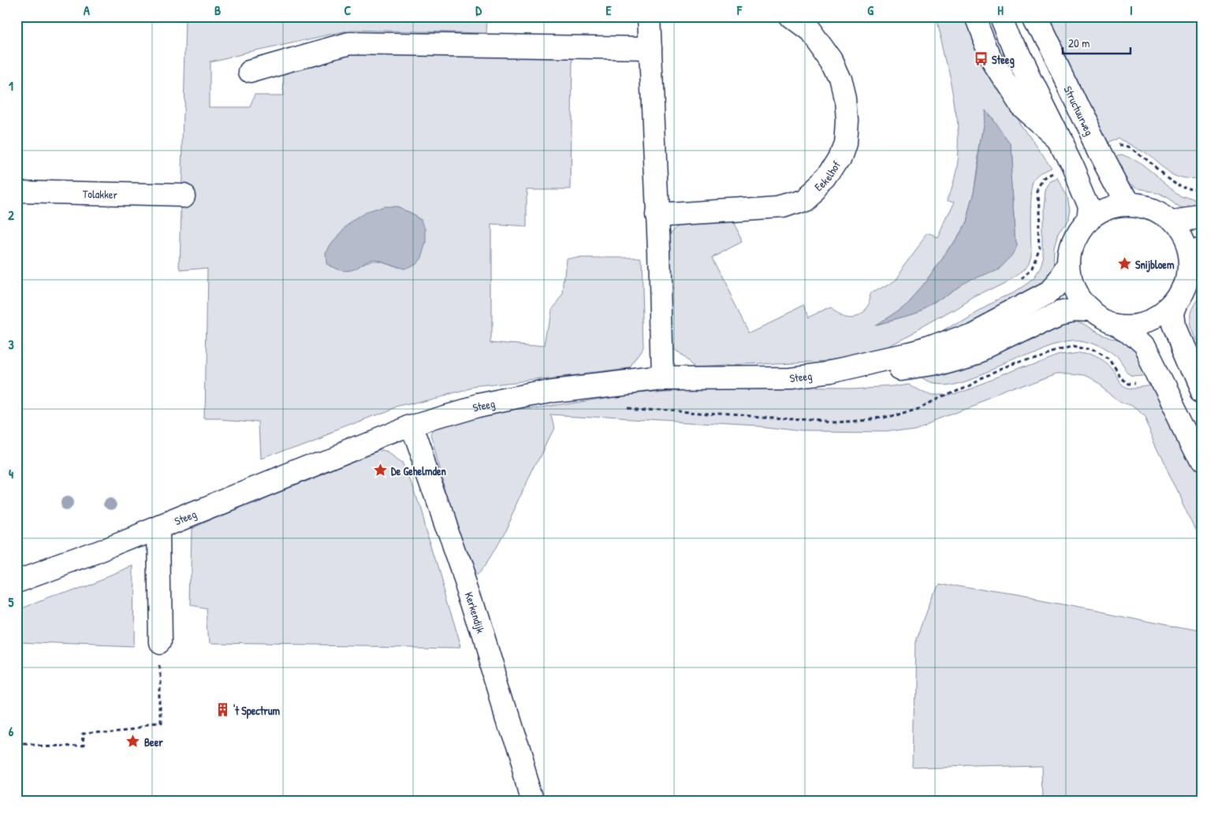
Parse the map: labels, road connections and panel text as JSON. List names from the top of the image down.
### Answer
{
  "streets": {
    "street": [
      "Structuurweg",
      "Eekelhof",
      "Tolakker",
      "Steeg",
      "Kerkendijk"
    ]
  },
  "crossings": [
    ["Structuurweg", "Steeg"],
    ["Steeg", "Kerkendijk"]
  ],
  "places": {
    "bus stop": ["Steeg"],
    "place": ["Snijbloem", "De Gehelmden", "Beer"],
    "building": ["'t Spectrum"]
  },
  "scale_bar": "20 m",
  "grid": {
    "columns": [
      "A",
      "B",
      "C",
      "D",
      "E",
      "F",
      "G",
      "H",
      "I"
    ],
    "rows": [
      "1",
      "2",
      "3",
      "4",
      "5",
      "6"
    ]
  }
}
